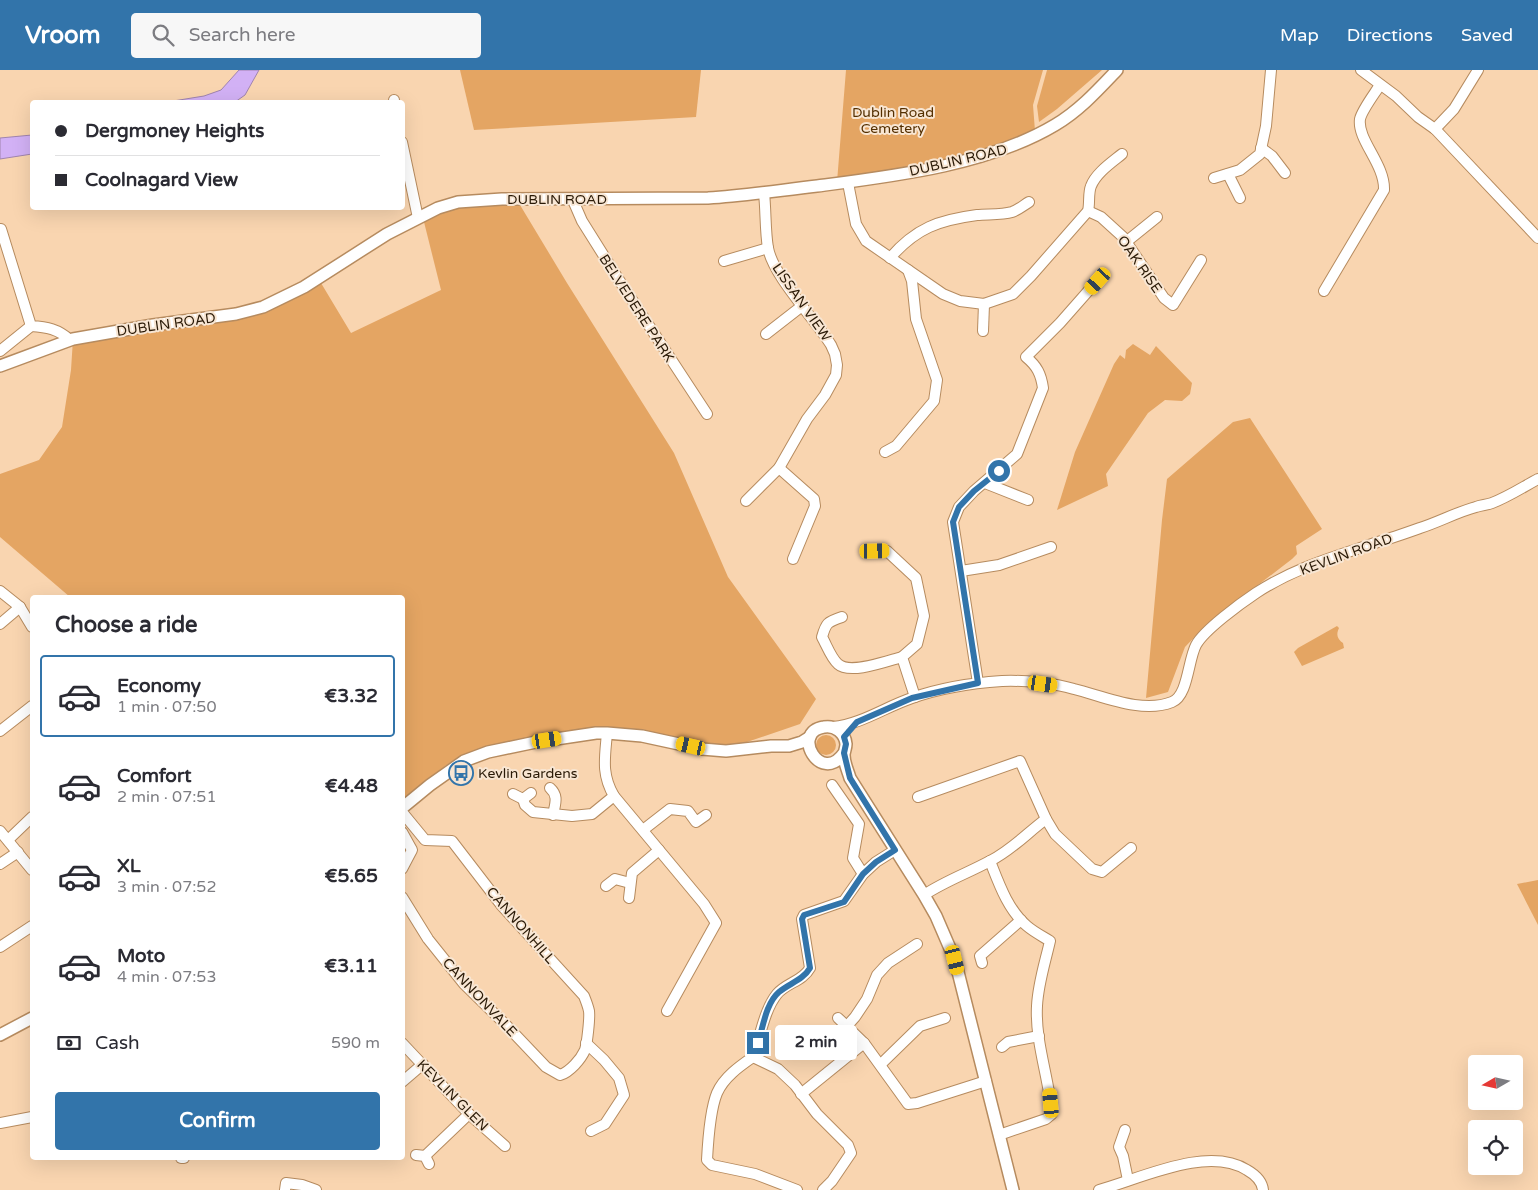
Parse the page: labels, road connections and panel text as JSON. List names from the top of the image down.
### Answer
{
  "streets": {
    "street": [
      "DUBLIN ROAD",
      "OAK RISE",
      "LISSAN VIEW",
      "BELVEDERE PARK",
      "KEVLIN ROAD",
      "CANNONHILL",
      "CANNONVALE",
      "KEVLIN GLEN"
    ]
  },
  "crossings": [
    ["DUBLIN ROAD", "LISSAN VIEW"],
    ["DUBLIN ROAD", "BELVEDERE PARK"],
    ["CANNONHILL", "CANNONVALE"]
  ],
  "parks": ["Dublin Road Cemetery"],
  "places": {
    "bus stop": ["Kevlin Gardens"]
  },
  "north": "left",
  "page": {
    "header": "Vroom",
    "search": "Search here",
    "nav": ["Map", "Directions", "Saved"],
    "banner": ["Dergmoney Heights", "Coolnagard View"],
    "heading": "Choose a ride",
    "list": [
      {
        "name": "Economy",
        "note": "1 min · 07:50",
        "value": "€3.32"
      },
      {
        "name": "Comfort",
        "note": "2 min · 07:51",
        "value": "€4.48"
      },
      {
        "name": "XL",
        "note": "3 min · 07:52",
        "value": "€5.65"
      },
      {
        "name": "Moto",
        "note": "4 min · 07:53",
        "value": "€3.11"
      }
    ],
    "pay": ["Cash", "590 m"],
    "bubble": "2 min",
    "buttons": "Confirm"
  }
}
